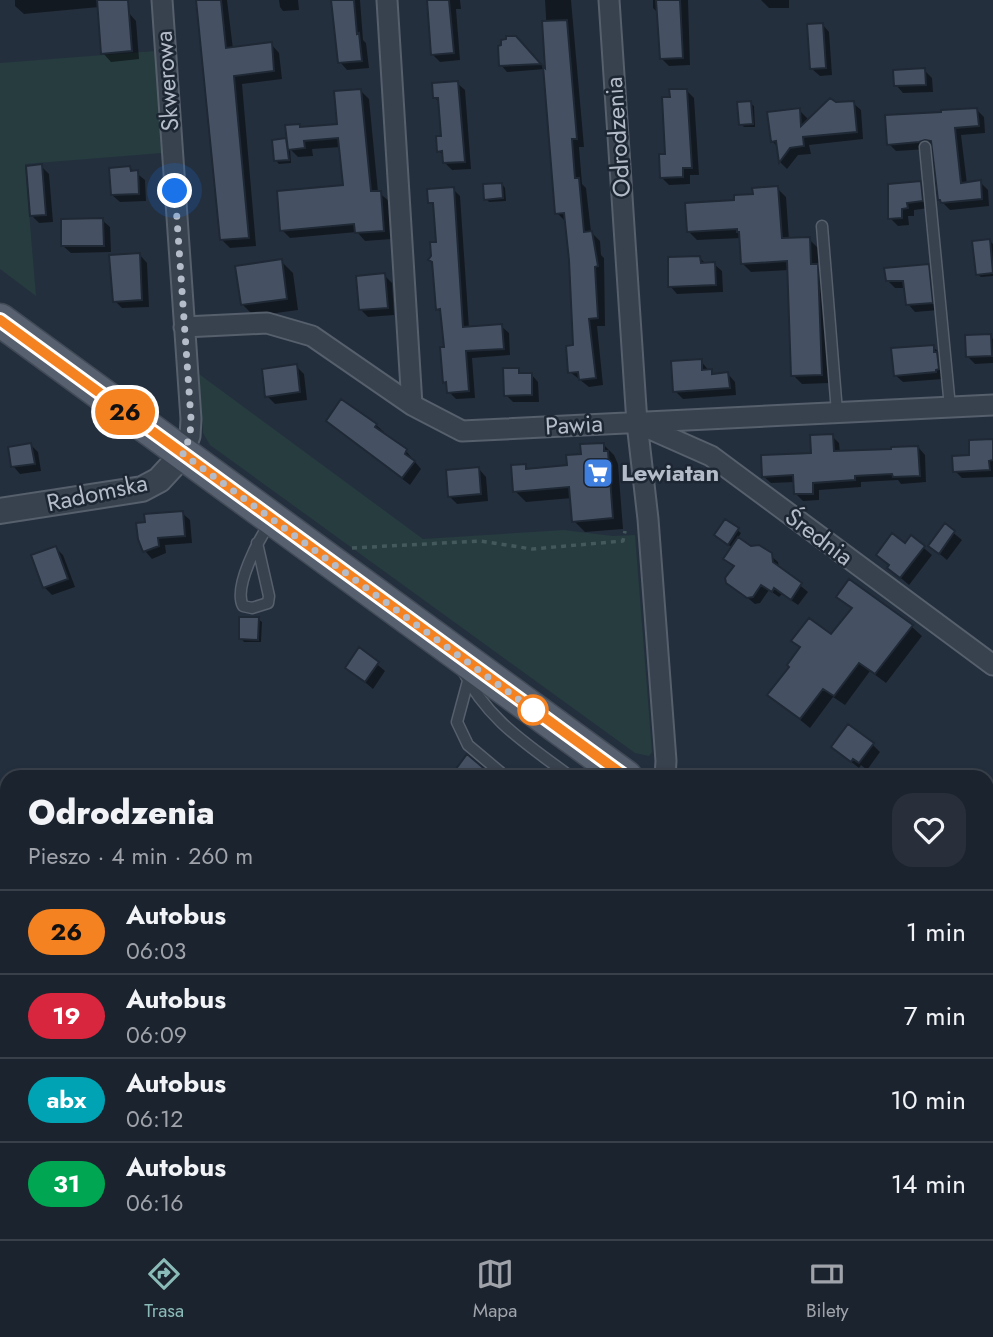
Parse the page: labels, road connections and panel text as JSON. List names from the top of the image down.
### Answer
{
  "streets": {
    "street": [
      "Skwerowa",
      "Odrodzenia",
      "Pawia",
      "Radomska",
      "Średnia"
    ]
  },
  "crossings": [
    ["Skwerowa", "Pawia"],
    ["Skwerowa", "Radomska"],
    ["Odrodzenia", "Pawia"],
    ["Odrodzenia", "Średnia"],
    ["Pawia", "Średnia"]
  ],
  "places": {
    "supermarket": ["Lewiatan"]
  },
  "lines": ["bus line 26"],
  "page": {
    "on_map": "26",
    "heading": ["Odrodzenia", "Pieszo · 4 min · 260 m"],
    "list": [
      {
        "mark": "26",
        "name": "Autobus",
        "note": "06:03",
        "value": "1 min"
      },
      {
        "mark": "19",
        "name": "Autobus",
        "note": "06:09",
        "value": "7 min"
      },
      {
        "mark": "abx",
        "name": "Autobus",
        "note": "06:12",
        "value": "10 min"
      },
      {
        "mark": "31",
        "name": "Autobus",
        "note": "06:16",
        "value": "14 min"
      }
    ],
    "tabs": ["Trasa", "Mapa", "Bilety"]
  }
}
